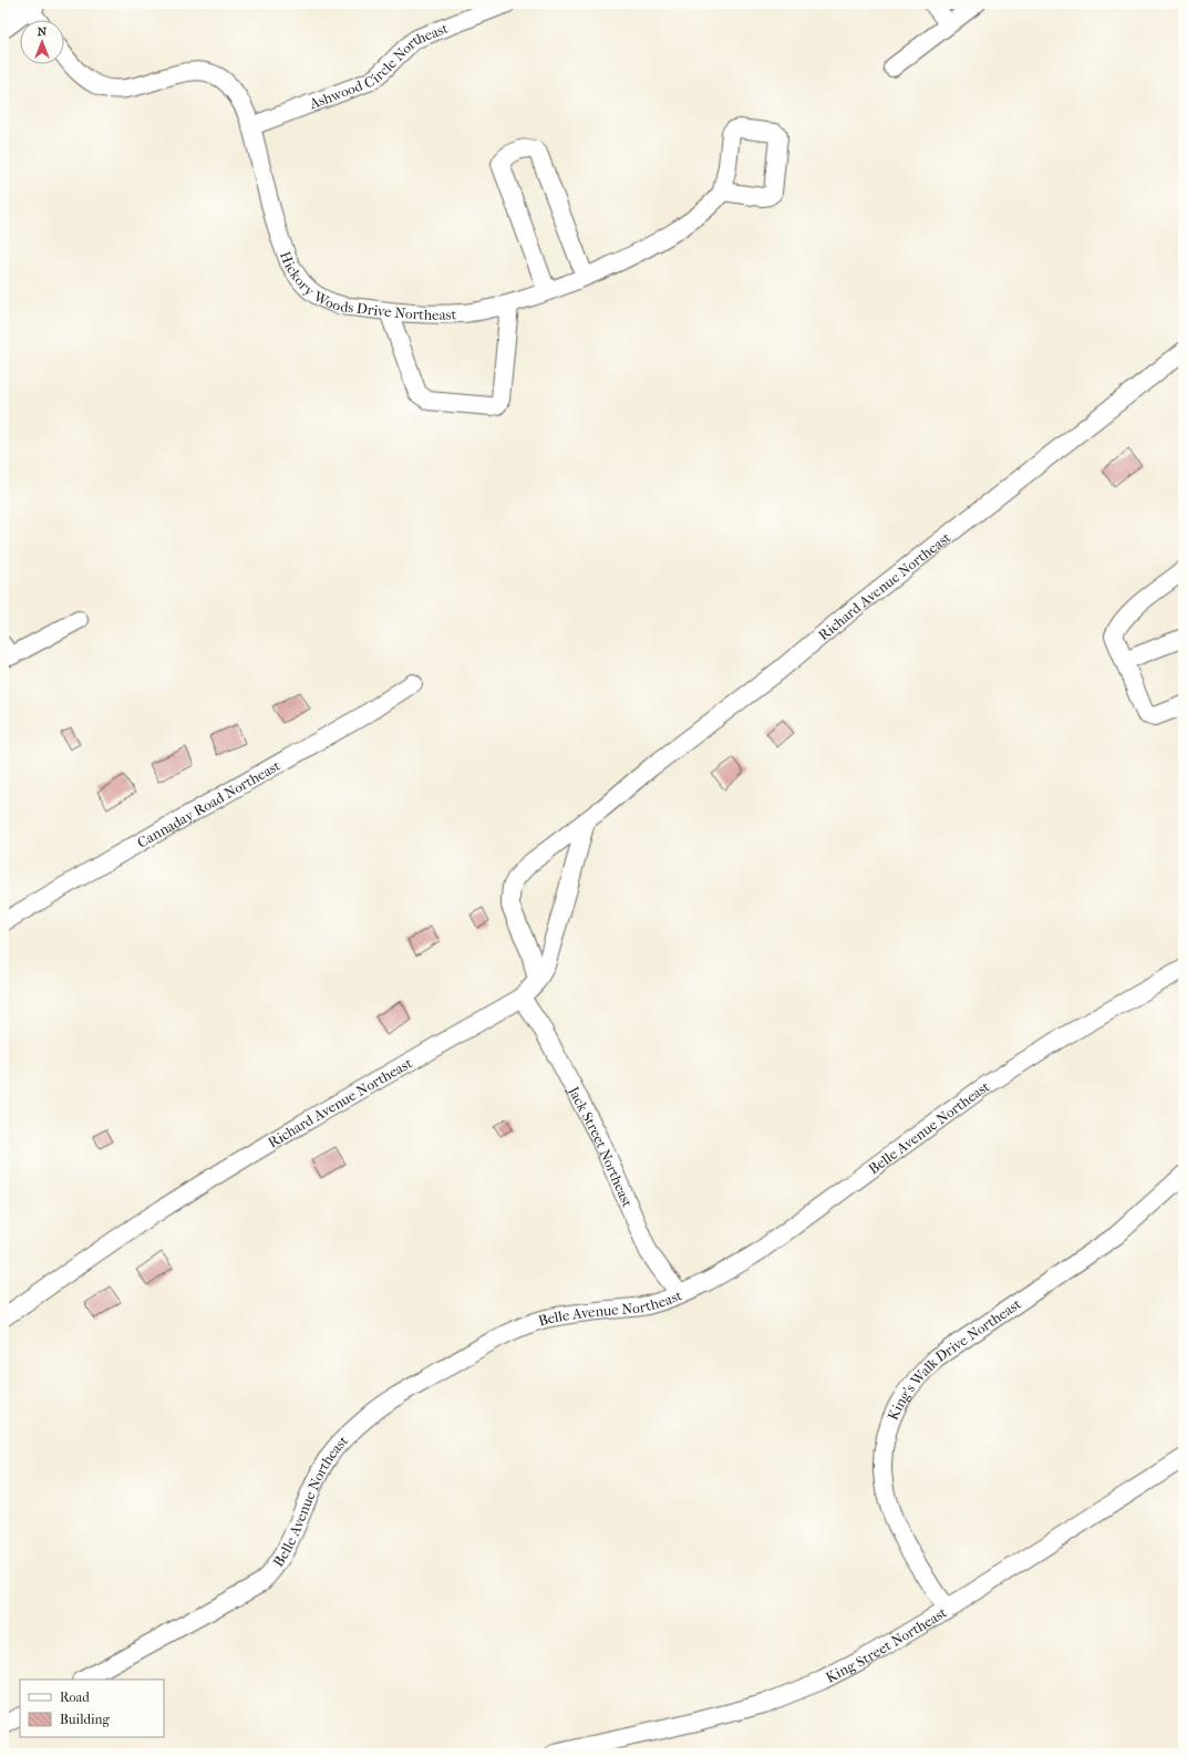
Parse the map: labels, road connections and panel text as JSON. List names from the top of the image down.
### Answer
{
  "streets": {
    "street": [
      "Ashwood Circle Northeast",
      "Hickory Woods Drive Northeast",
      "Richard Avenue Northeast",
      "Cannaday Road Northeast",
      "Belle Avenue Northeast",
      "Jack Street Northeast",
      "King's Walk Drive Northeast",
      "King Street Northeast"
    ]
  },
  "crossings": [
    ["Ashwood Circle Northeast", "Hickory Woods Drive Northeast"],
    ["Richard Avenue Northeast", "Jack Street Northeast"],
    ["Belle Avenue Northeast", "Jack Street Northeast"],
    ["King's Walk Drive Northeast", "King Street Northeast"]
  ],
  "legend": ["Road", "Building"],
  "north": "top"
}
